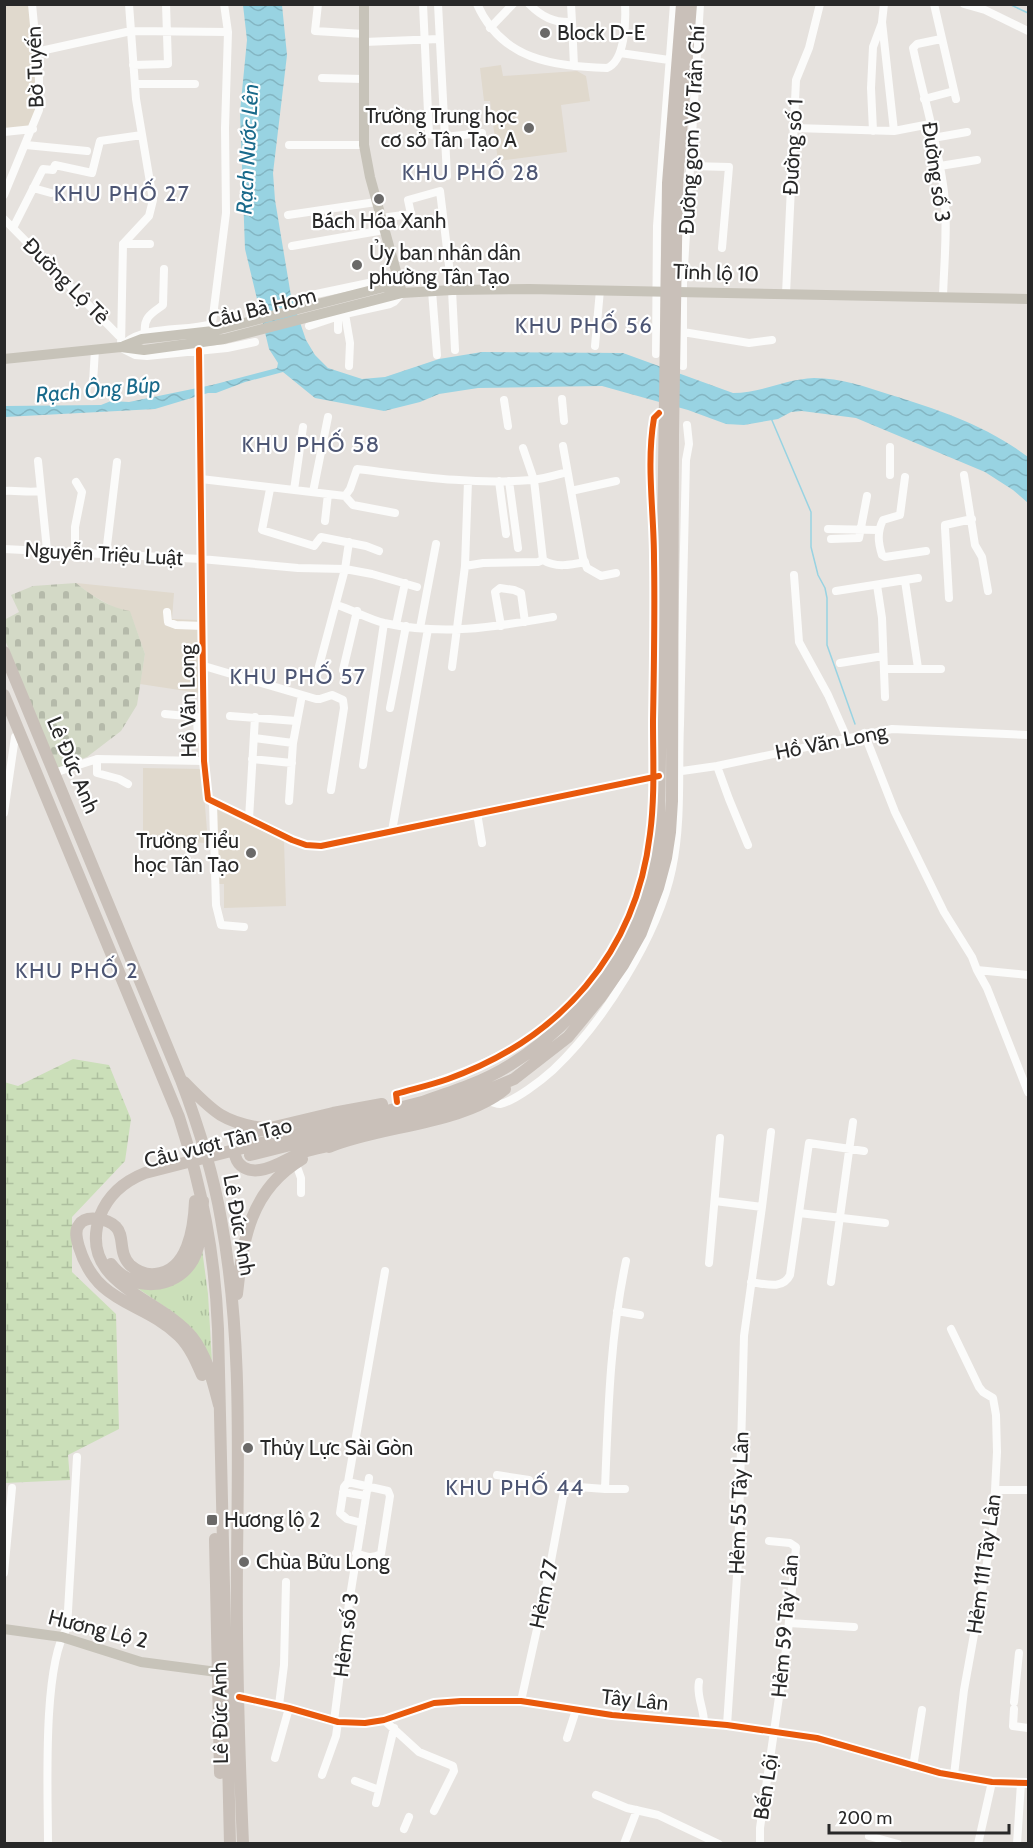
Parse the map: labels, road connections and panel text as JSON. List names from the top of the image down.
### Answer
{
  "streets": {
    "highway": ["Lê Đức Anh"],
    "main road": ["Tỉnh lộ 10", "Cầu Bà Hom", "Hương Lộ 2"],
    "street": [
      "Bờ Tuyến",
      "Đường gom Võ Trần Chí",
      "Đường số 1",
      "Đường số 3",
      "Đường Lộ Tẻ",
      "Nguyễn Triệu Luật",
      "Hồ Văn Long",
      "Hẻm 55 Tây Lân",
      "Hẻm 111 Tây Lân",
      "Hẻm 27",
      "Hẻm 59 Tây Lân",
      "Hẻm số 3",
      "Tây Lân",
      "Bến Lội"
    ]
  },
  "crossings": [
    ["Đường gom Võ Trần Chí", "Tỉnh lộ 10"],
    ["Đường số 1", "Tỉnh lộ 10"],
    ["Đường số 3", "Tỉnh lộ 10"],
    ["Tỉnh lộ 10", "Cầu Bà Hom"],
    ["Nguyễn Triệu Luật", "Hồ Văn Long"],
    ["Lê Đức Anh", "Hương Lộ 2"],
    ["Lê Đức Anh", "Tây Lân"],
    ["Hẻm 55 Tây Lân", "Tây Lân"],
    ["Hẻm 111 Tây Lân", "Tây Lân"],
    ["Hẻm 27", "Tây Lân"],
    ["Hẻm 59 Tây Lân", "Tây Lân"],
    ["Hẻm 59 Tây Lân", "Bến Lội"],
    ["Hẻm số 3", "Tây Lân"],
    ["Tây Lân", "Bến Lội"]
  ],
  "districts": [
    "KHU PHỐ 28",
    "KHU PHỐ 27",
    "KHU PHỐ 56",
    "KHU PHỐ 58",
    "KHU PHỐ 57",
    "KHU PHỐ 2",
    "KHU PHỐ 44"
  ],
  "water": ["Rạch Nước Lên", "Rạch Ông Búp"],
  "places": {
    "other": [
      "Block D-E",
      "Trường Trung học cơ sở Tân Tạo A",
      "Bách Hóa Xanh",
      "Ủy ban nhân dân phường Tân Tạo",
      "Trường Tiểu học Tân Tạo",
      "Thủy Lực Sài Gòn",
      "Chùa Bửu Long"
    ],
    "transit": ["Hương lộ 2"]
  },
  "scale_bar": "200 m"
}
